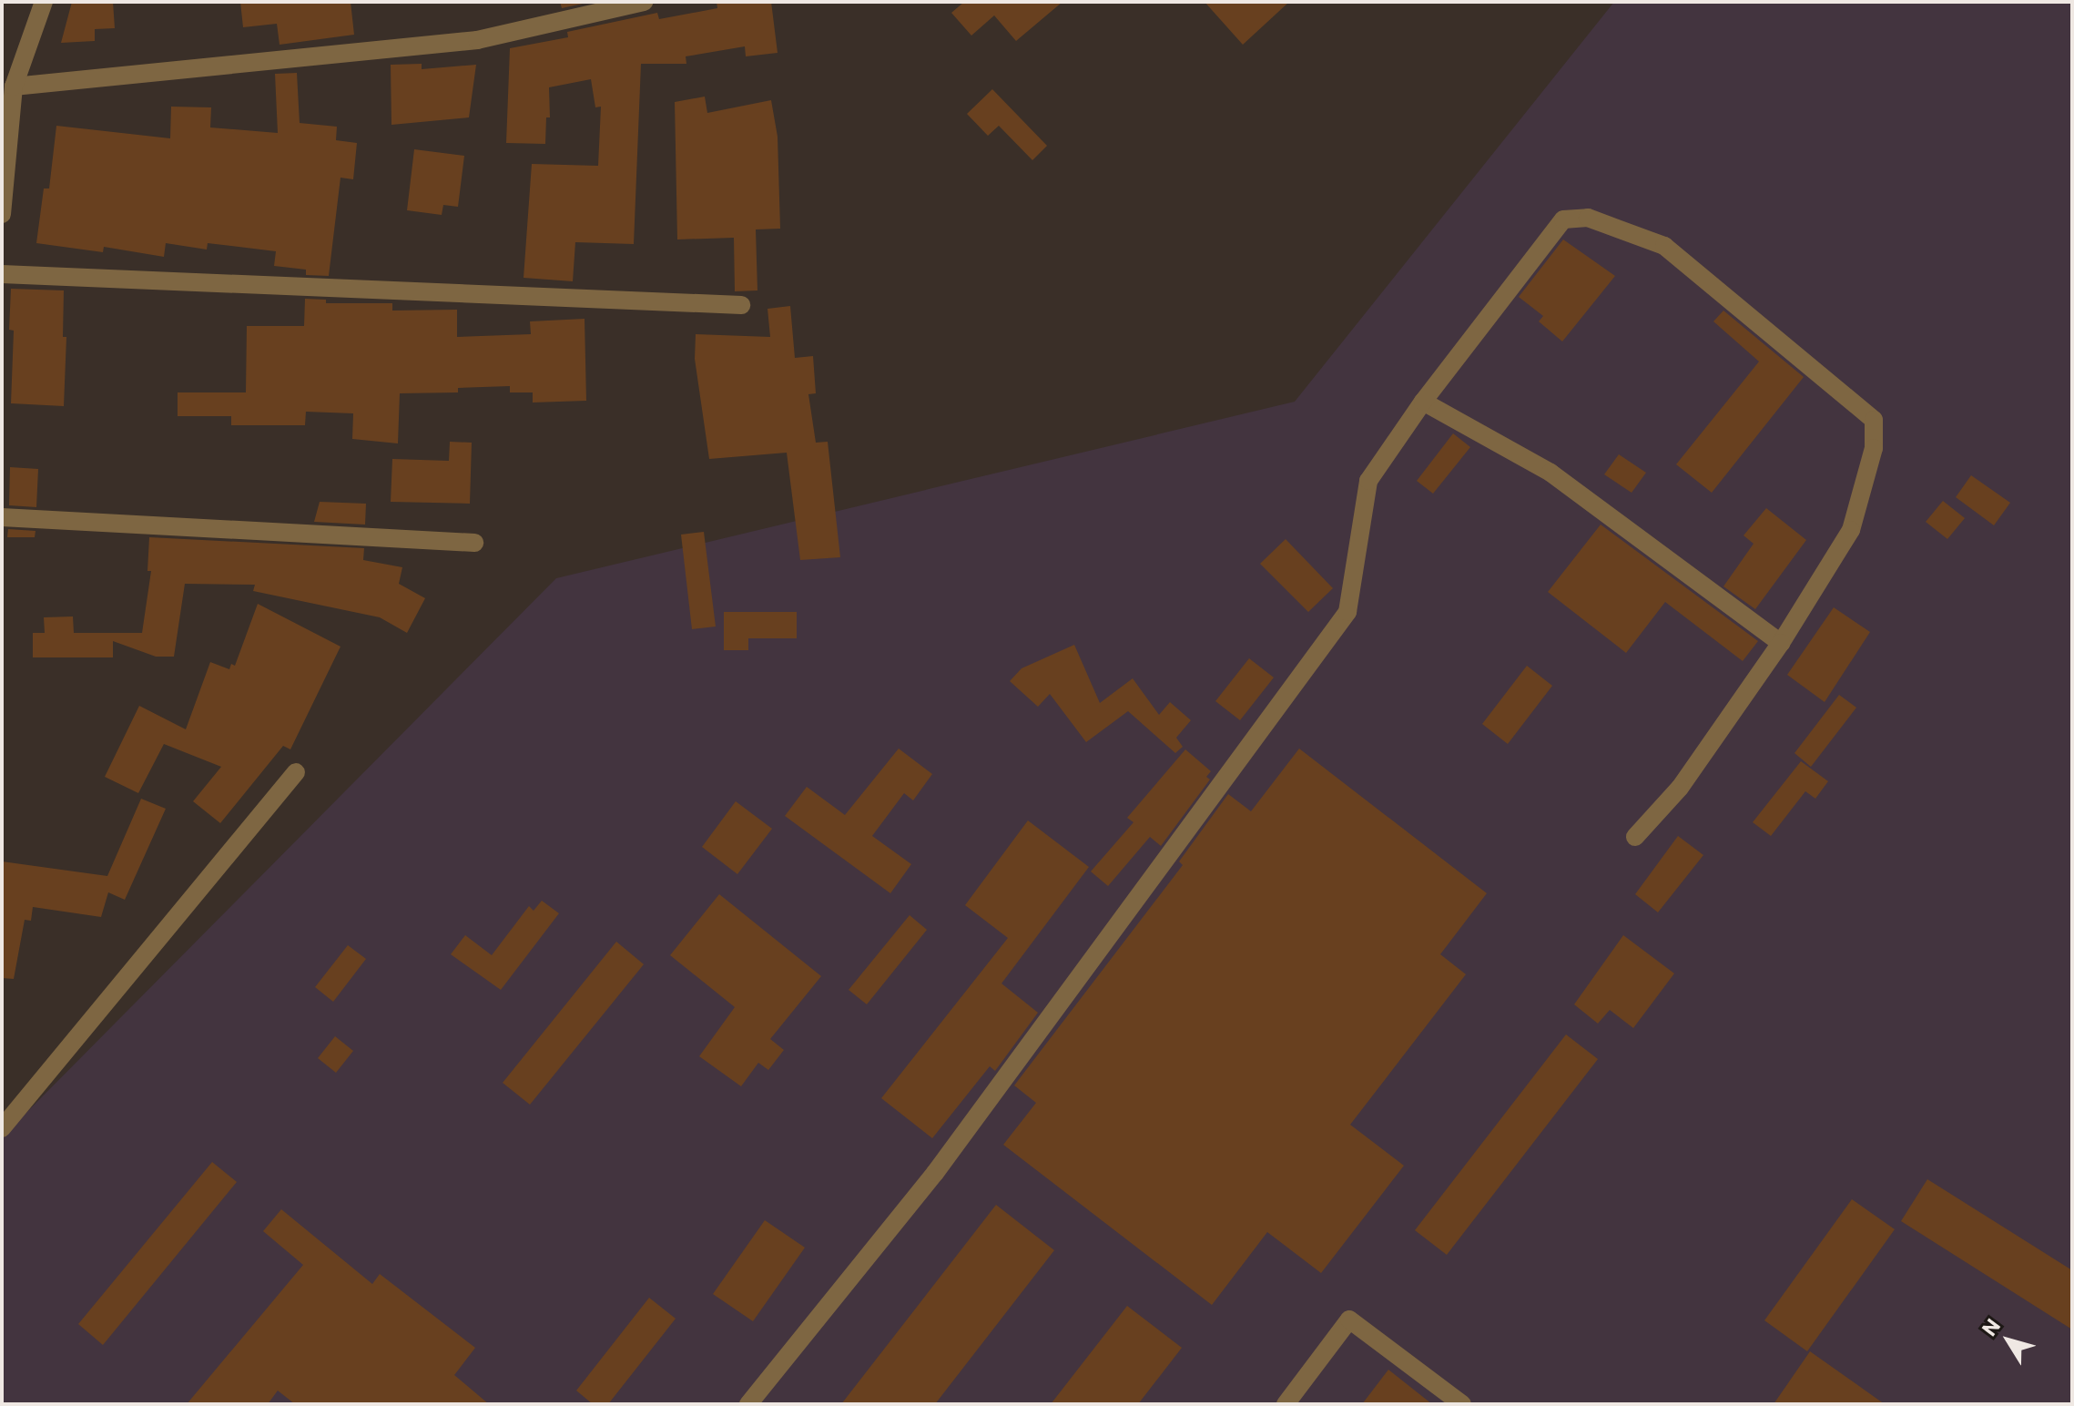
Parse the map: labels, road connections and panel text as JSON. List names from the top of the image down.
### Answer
{
  "north": "top left"
}
